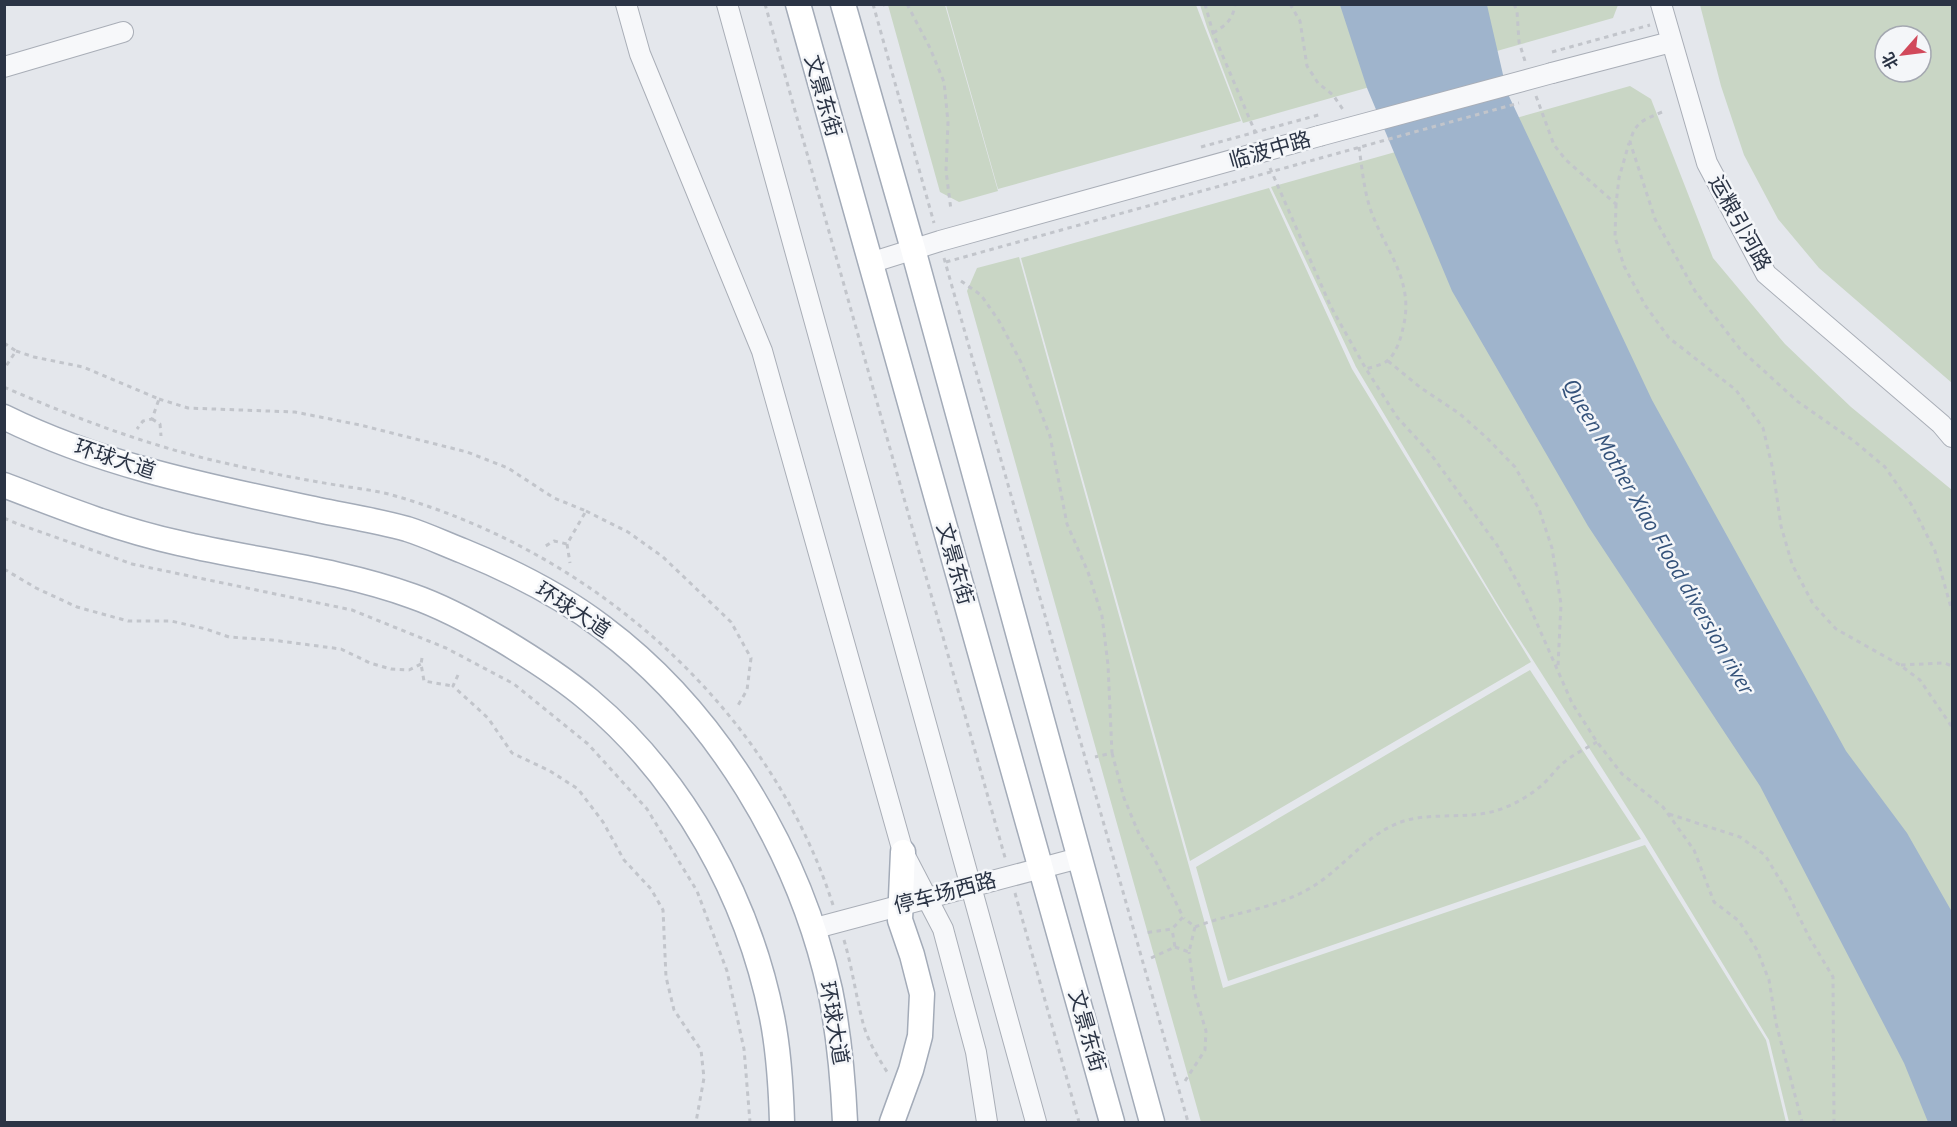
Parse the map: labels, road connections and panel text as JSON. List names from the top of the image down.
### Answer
{
  "streets": {
    "main road": ["文景东街", "环球大道"],
    "street": ["临波中路", "运粮引河路", "停车场西路"]
  },
  "crossings": [
    ["文景东街", "临波中路"],
    ["文景东街", "停车场西路"],
    ["临波中路", "运粮引河路"],
    ["环球大道", "停车场西路"]
  ],
  "water": ["Queen Mother Xiao Flood diversion river"],
  "north": "bottom left"
}
